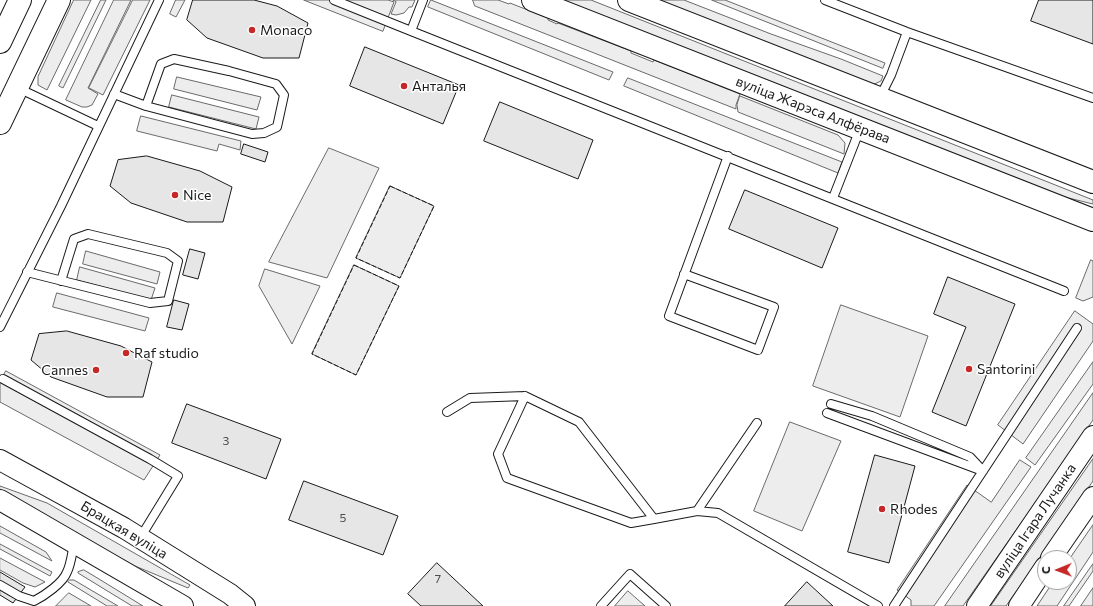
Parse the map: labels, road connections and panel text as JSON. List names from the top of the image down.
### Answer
{
  "streets": {
    "main road": ["вуліца Жарэса Алфёрава"],
    "street": ["вуліца Ігара Лучанка", "Брацкая вуліца"]
  },
  "places": [
    "Monaco",
    "Анталья",
    "Nice",
    "Raf studio",
    "Santorini",
    "Cannes",
    "Rhodes"
  ],
  "house_numbers": ["3", "5", "7"],
  "north": "left"
}
